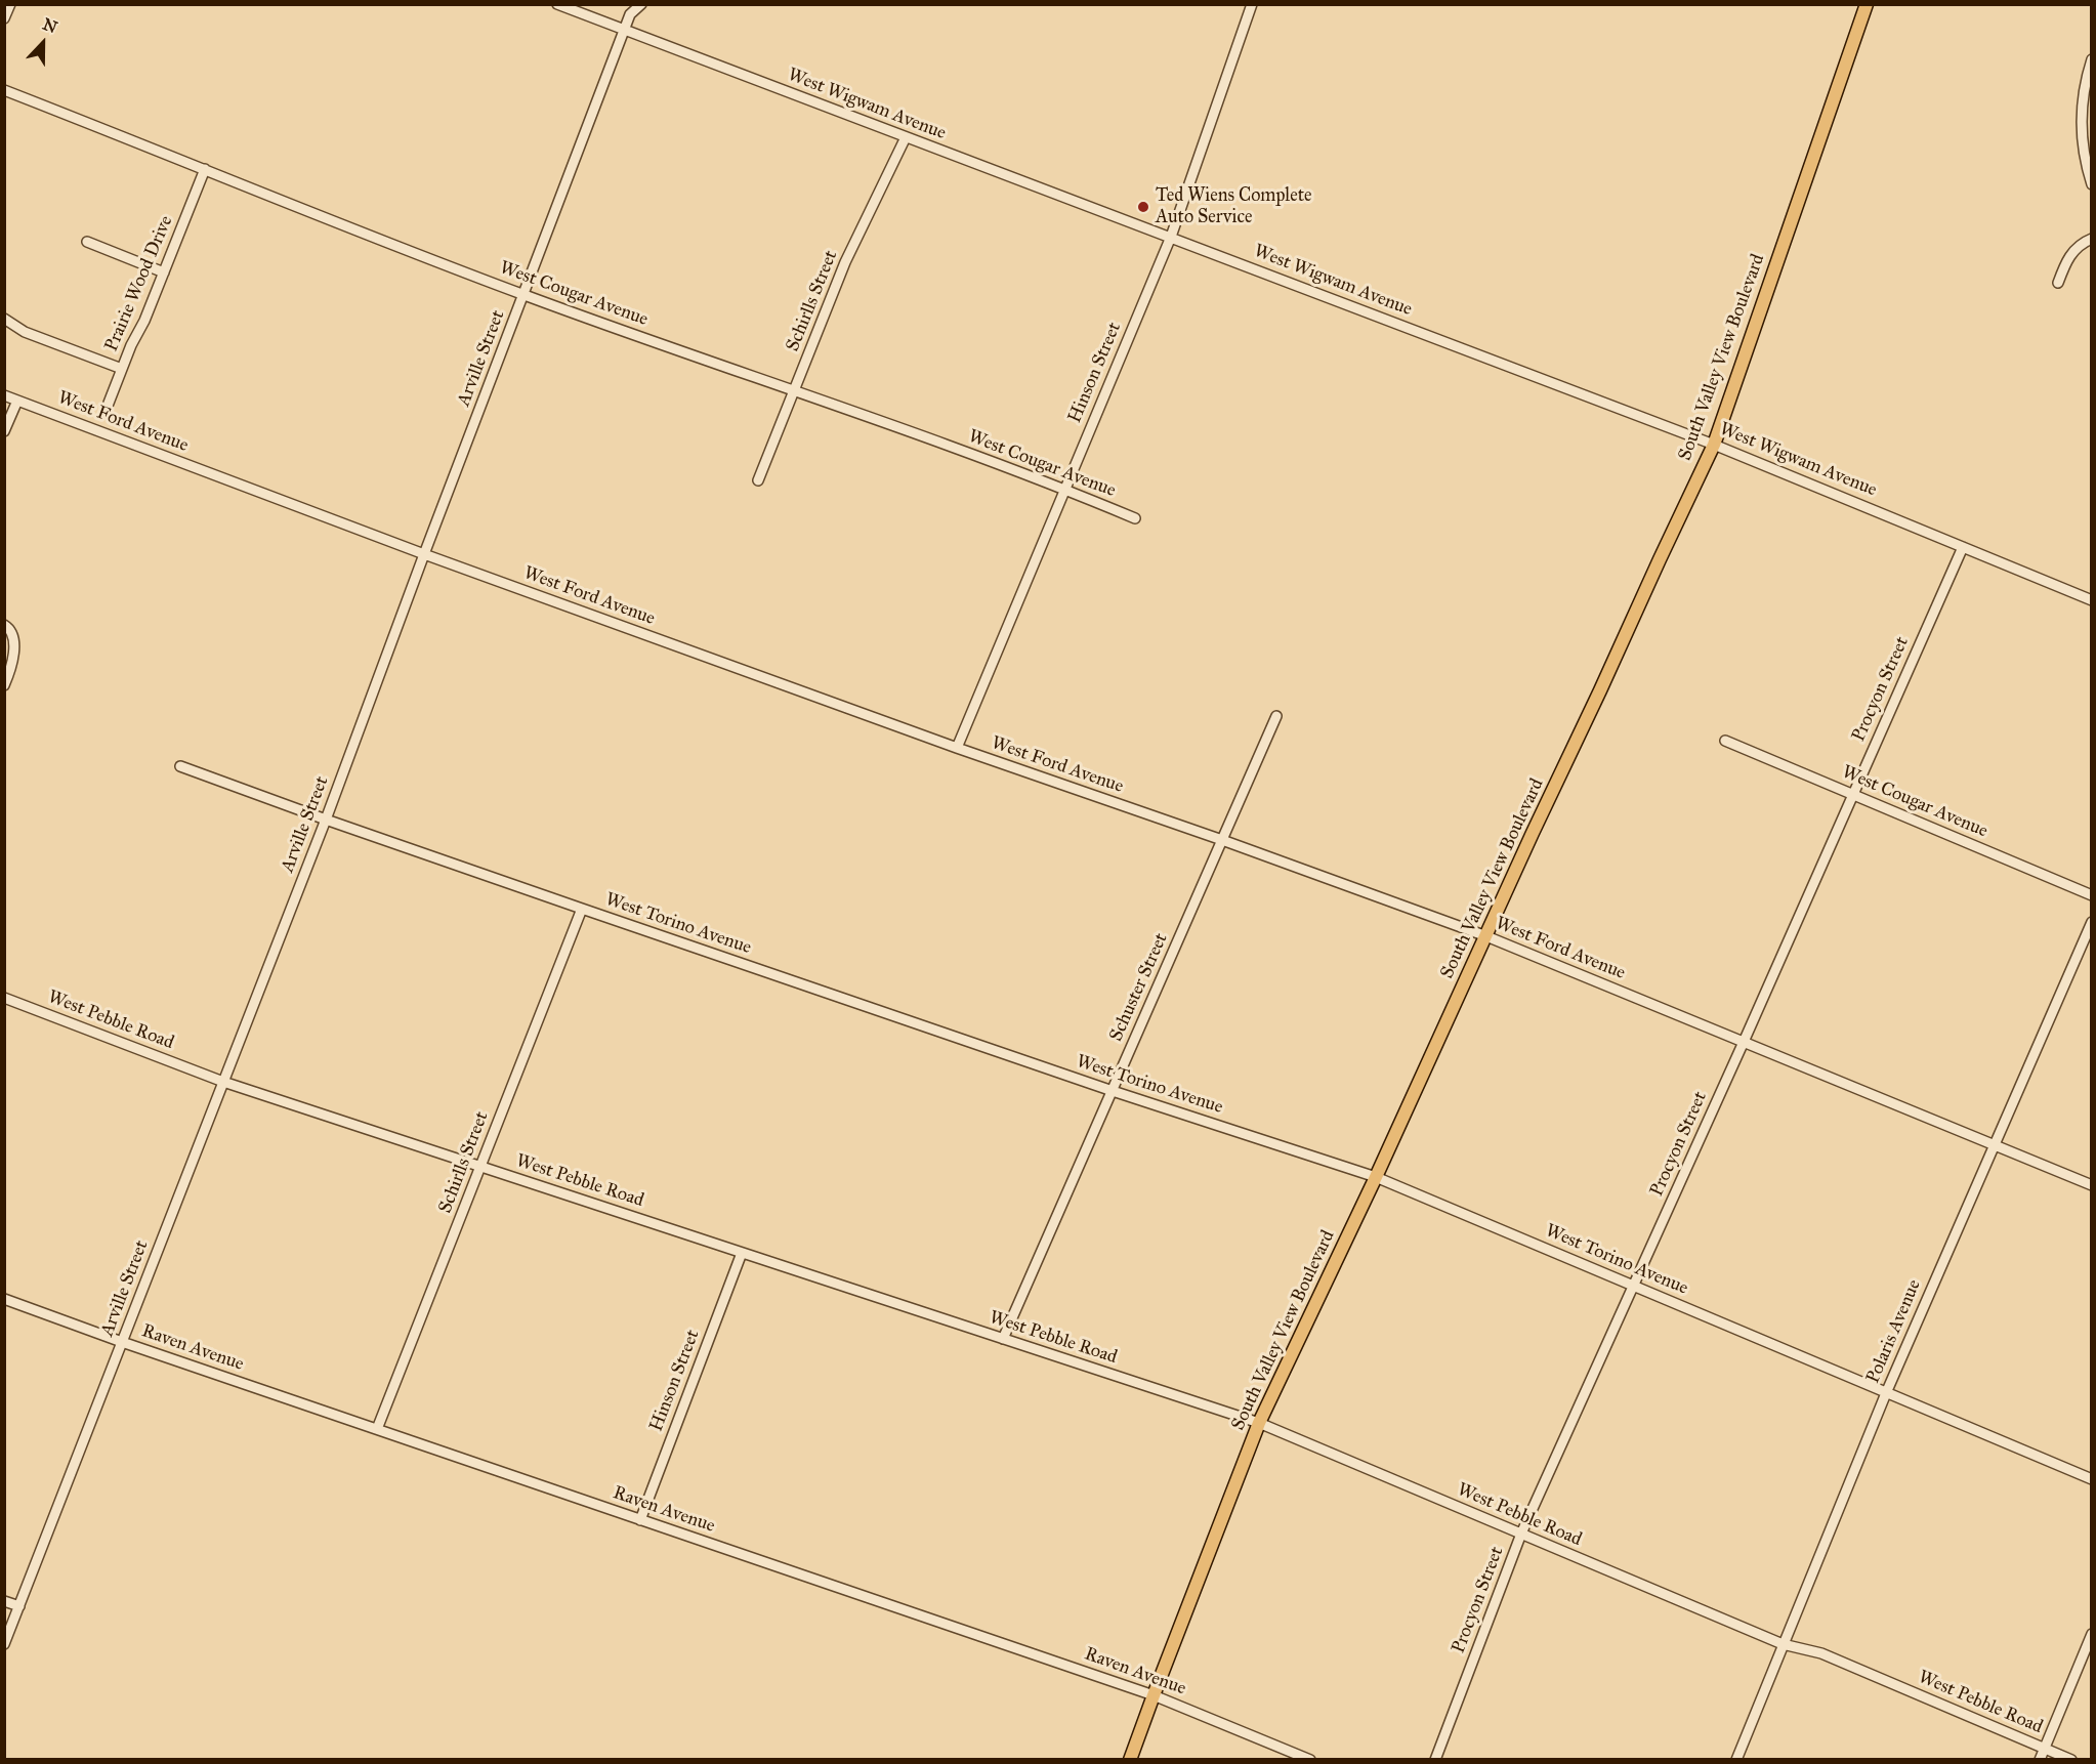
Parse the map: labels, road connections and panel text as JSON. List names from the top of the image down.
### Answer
{
  "streets": {
    "main road": ["South Valley View Boulevard"],
    "street": [
      "West Wigwam Avenue",
      "Prairie Wood Drive",
      "West Cougar Avenue",
      "Schirlls Street",
      "Arville Street",
      "Hinson Street",
      "West Ford Avenue",
      "Procyon Street",
      "West Torino Avenue",
      "Schuster Street",
      "West Pebble Road",
      "Polaris Avenue",
      "Raven Avenue"
    ]
  },
  "crossings": [
    ["West Wigwam Avenue", "Schirlls Street"],
    ["West Wigwam Avenue", "South Valley View Boulevard"],
    ["West Wigwam Avenue", "Arville Street"],
    ["West Wigwam Avenue", "Hinson Street"],
    ["West Wigwam Avenue", "Procyon Street"],
    ["Prairie Wood Drive", "West Cougar Avenue"],
    ["West Cougar Avenue", "Schirlls Street"],
    ["West Cougar Avenue", "Arville Street"],
    ["West Cougar Avenue", "Hinson Street"],
    ["West Cougar Avenue", "Procyon Street"],
    ["Schirlls Street", "West Torino Avenue"],
    ["Schirlls Street", "West Pebble Road"],
    ["Schirlls Street", "Raven Avenue"],
    ["South Valley View Boulevard", "West Ford Avenue"],
    ["South Valley View Boulevard", "West Torino Avenue"],
    ["South Valley View Boulevard", "West Pebble Road"],
    ["South Valley View Boulevard", "Raven Avenue"],
    ["Arville Street", "West Ford Avenue"],
    ["Arville Street", "West Torino Avenue"],
    ["Arville Street", "West Pebble Road"],
    ["Arville Street", "Raven Avenue"],
    ["Hinson Street", "West Ford Avenue"],
    ["Hinson Street", "West Pebble Road"],
    ["Hinson Street", "Raven Avenue"],
    ["West Ford Avenue", "Procyon Street"],
    ["West Ford Avenue", "Schuster Street"],
    ["West Ford Avenue", "Polaris Avenue"],
    ["Procyon Street", "West Torino Avenue"],
    ["Procyon Street", "West Pebble Road"],
    ["West Torino Avenue", "Schuster Street"],
    ["West Torino Avenue", "Polaris Avenue"],
    ["Schuster Street", "West Pebble Road"],
    ["West Pebble Road", "Polaris Avenue"]
  ],
  "places": ["Ted Wiens Complete Auto Service"],
  "north": "top"
}
